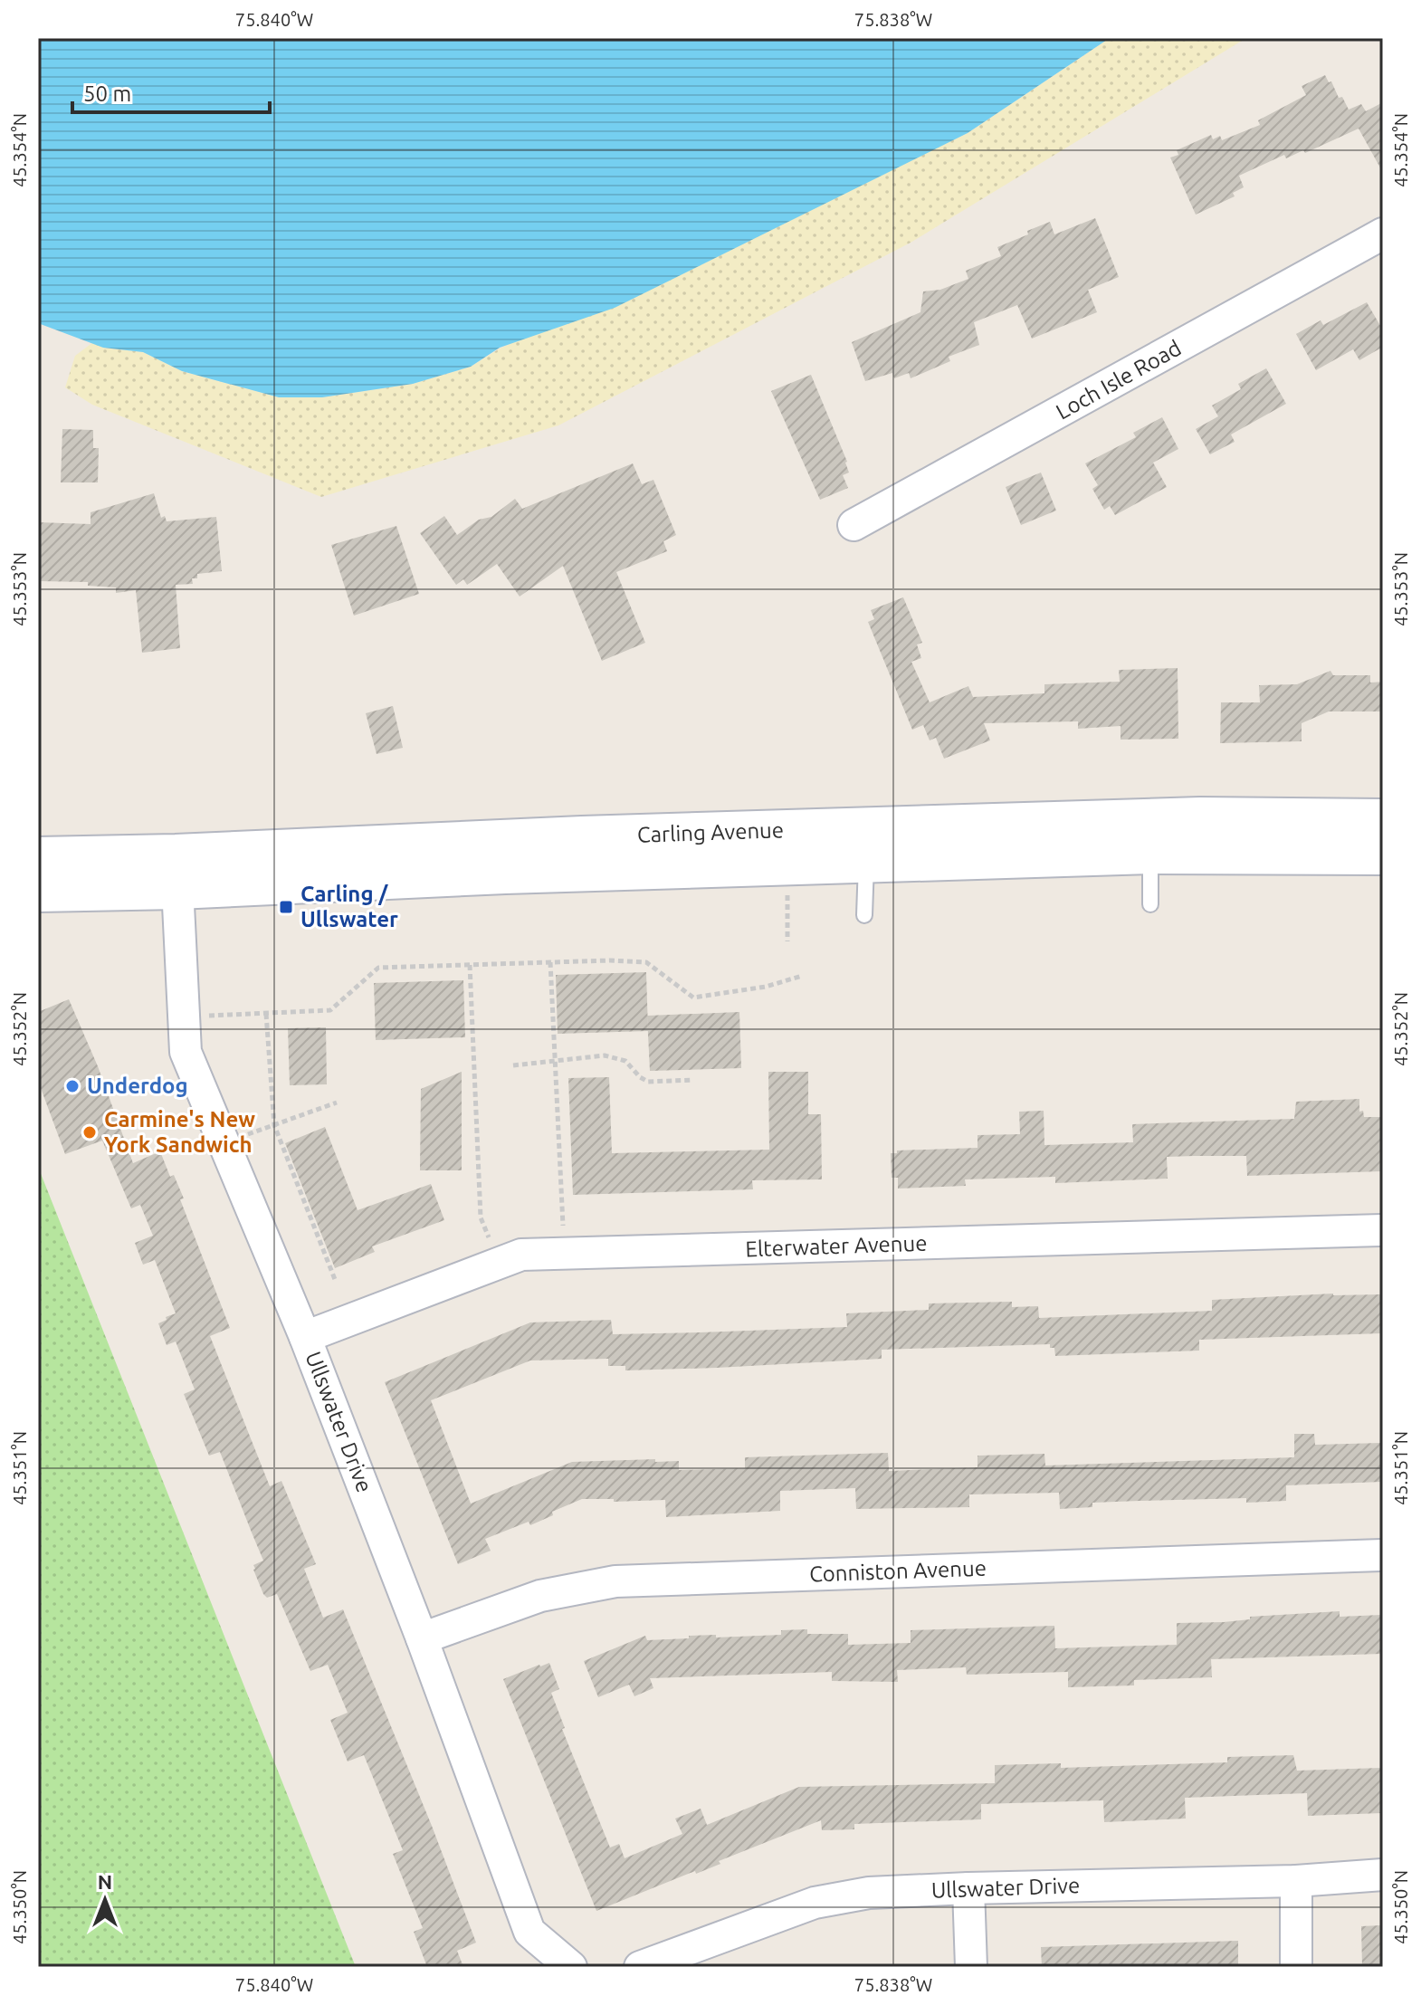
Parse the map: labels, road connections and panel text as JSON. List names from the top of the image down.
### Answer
{
  "streets": {
    "main road": ["Carling Avenue"],
    "street": [
      "Loch Isle Road",
      "Elterwater Avenue",
      "Ullswater Drive",
      "Conniston Avenue"
    ]
  },
  "crossings": [
    ["Carling Avenue", "Ullswater Drive"],
    ["Elterwater Avenue", "Ullswater Drive"],
    ["Ullswater Drive", "Conniston Avenue"]
  ],
  "places": {
    "transit": ["Carling / Ullswater"],
    "other": ["Underdog", "Carmine's New York Sandwich"]
  },
  "scale_bar": "50 m",
  "north": "top",
  "coordinates": [
    "75.840°W",
    "75.838°W",
    "45.354°N",
    "45.353°N",
    "45.352°N",
    "45.351°N",
    "45.350°N"
  ]
}
